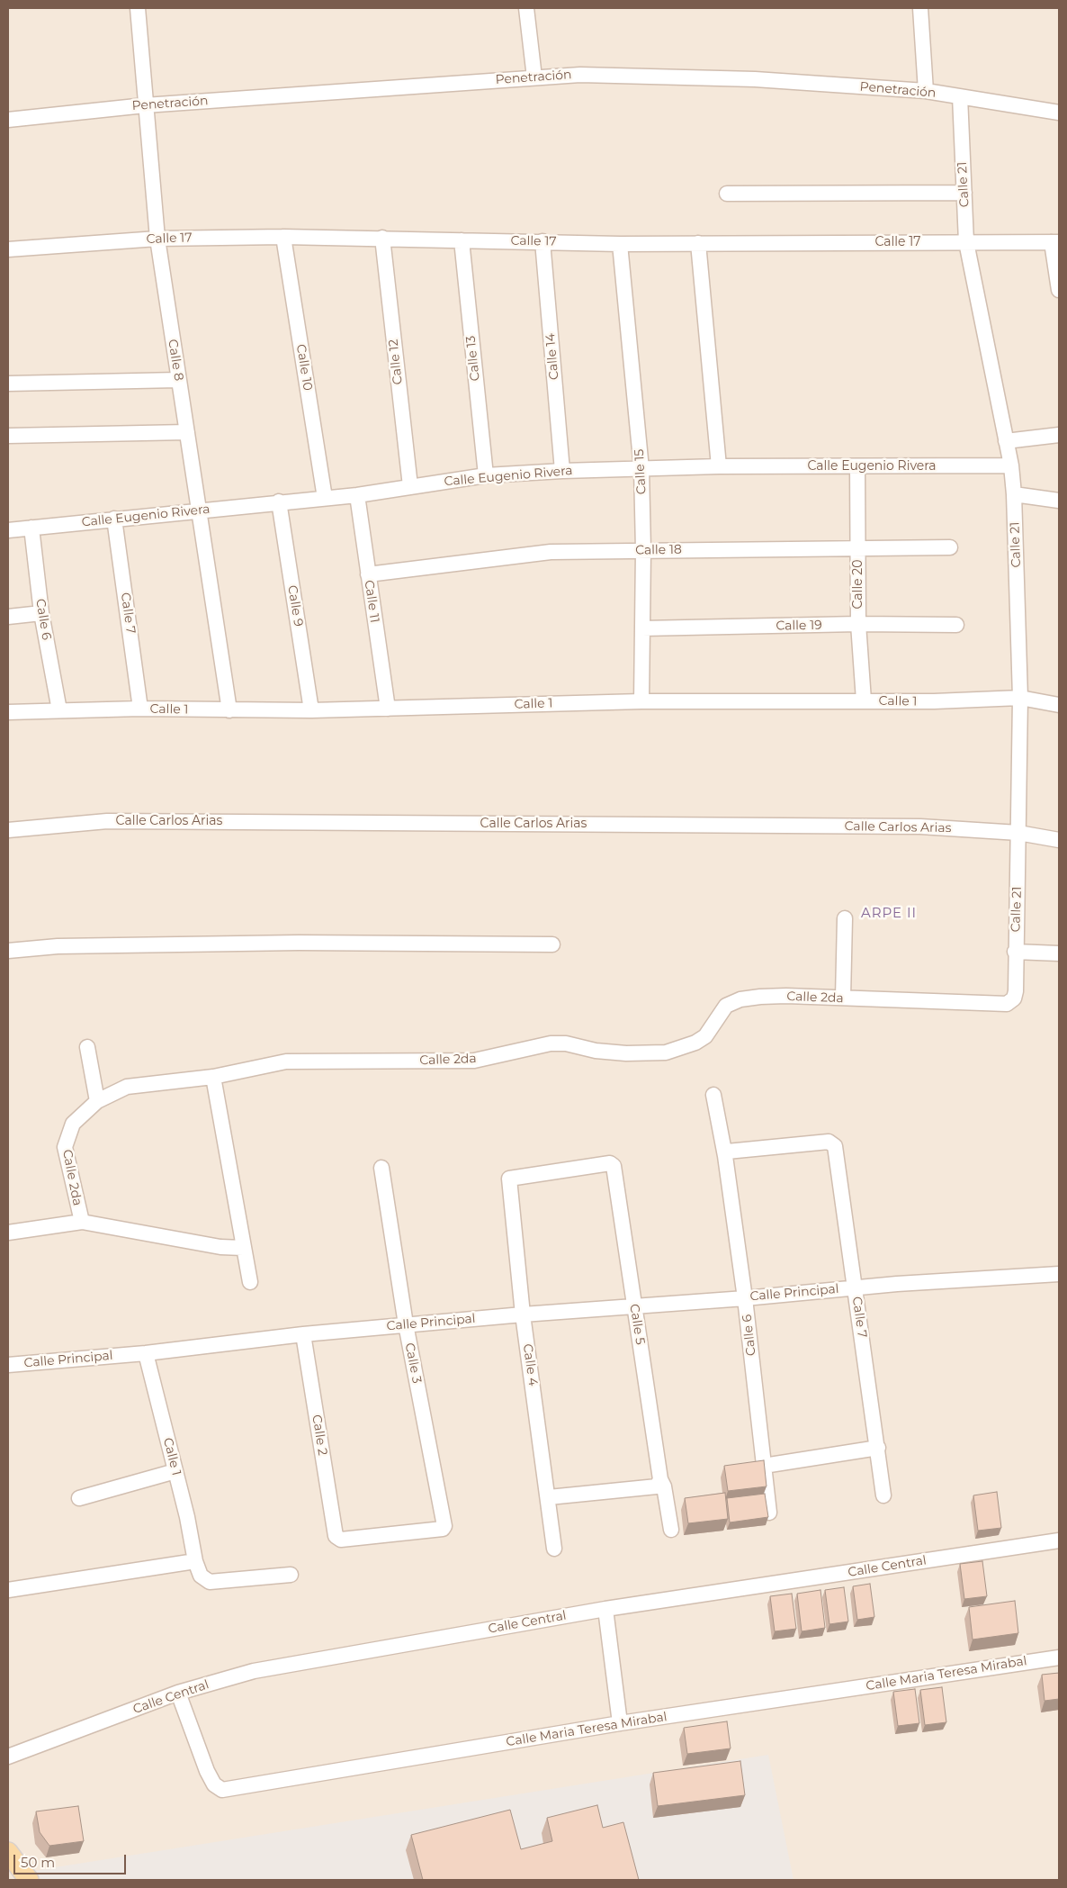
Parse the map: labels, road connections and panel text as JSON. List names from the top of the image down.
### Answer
{
  "streets": {
    "street": [
      "Penetración",
      "Calle 21",
      "Calle 17",
      "Calle 14",
      "Calle 13",
      "Calle 8",
      "Calle 12",
      "Calle 10",
      "Calle Eugenio Rivera",
      "Calle 15",
      "Calle 18",
      "Calle 20",
      "Calle 11",
      "Calle 9",
      "Calle 7",
      "Calle 6",
      "Calle 19",
      "Calle 1",
      "Calle Carlos Arias",
      "Calle 2da",
      "Calle Principal",
      "Calle 5",
      "Calle 3",
      "Calle 4",
      "Calle 2",
      "Calle Central",
      "Calle Maria Teresa Mirabal"
    ]
  },
  "crossings": [
    ["Penetración", "Calle 21"],
    ["Penetración", "Calle 8"],
    ["Calle 21", "Calle 17"],
    ["Calle 21", "Calle Eugenio Rivera"],
    ["Calle 21", "Calle 1"],
    ["Calle 21", "Calle Carlos Arias"],
    ["Calle 21", "Calle 2da"],
    ["Calle 17", "Calle 14"],
    ["Calle 17", "Calle 13"],
    ["Calle 17", "Calle 8"],
    ["Calle 17", "Calle 12"],
    ["Calle 17", "Calle 10"],
    ["Calle 17", "Calle 15"],
    ["Calle 14", "Calle Eugenio Rivera"],
    ["Calle 13", "Calle Eugenio Rivera"],
    ["Calle 8", "Calle Eugenio Rivera"],
    ["Calle 8", "Calle 1"],
    ["Calle 12", "Calle Eugenio Rivera"],
    ["Calle 10", "Calle Eugenio Rivera"],
    ["Calle Eugenio Rivera", "Calle 15"],
    ["Calle Eugenio Rivera", "Calle 20"],
    ["Calle Eugenio Rivera", "Calle 11"],
    ["Calle Eugenio Rivera", "Calle 9"],
    ["Calle Eugenio Rivera", "Calle 7"],
    ["Calle Eugenio Rivera", "Calle 6"],
    ["Calle 15", "Calle 18"],
    ["Calle 15", "Calle 19"],
    ["Calle 15", "Calle 1"],
    ["Calle 18", "Calle 20"],
    ["Calle 18", "Calle 11"],
    ["Calle 20", "Calle 19"],
    ["Calle 20", "Calle 1"],
    ["Calle 11", "Calle 1"],
    ["Calle 9", "Calle 1"],
    ["Calle 7", "Calle 6"],
    ["Calle 7", "Calle 1"],
    ["Calle 7", "Calle Principal"],
    ["Calle 6", "Calle 1"],
    ["Calle 6", "Calle Principal"],
    ["Calle 1", "Calle Principal"],
    ["Calle Principal", "Calle 5"],
    ["Calle Principal", "Calle 3"],
    ["Calle Principal", "Calle 4"],
    ["Calle Principal", "Calle 2"],
    ["Calle 5", "Calle 4"],
    ["Calle 3", "Calle 2"],
    ["Calle Central", "Calle Maria Teresa Mirabal"]
  ],
  "districts": ["ARPE II"],
  "scale_bar": "50 m"
}
